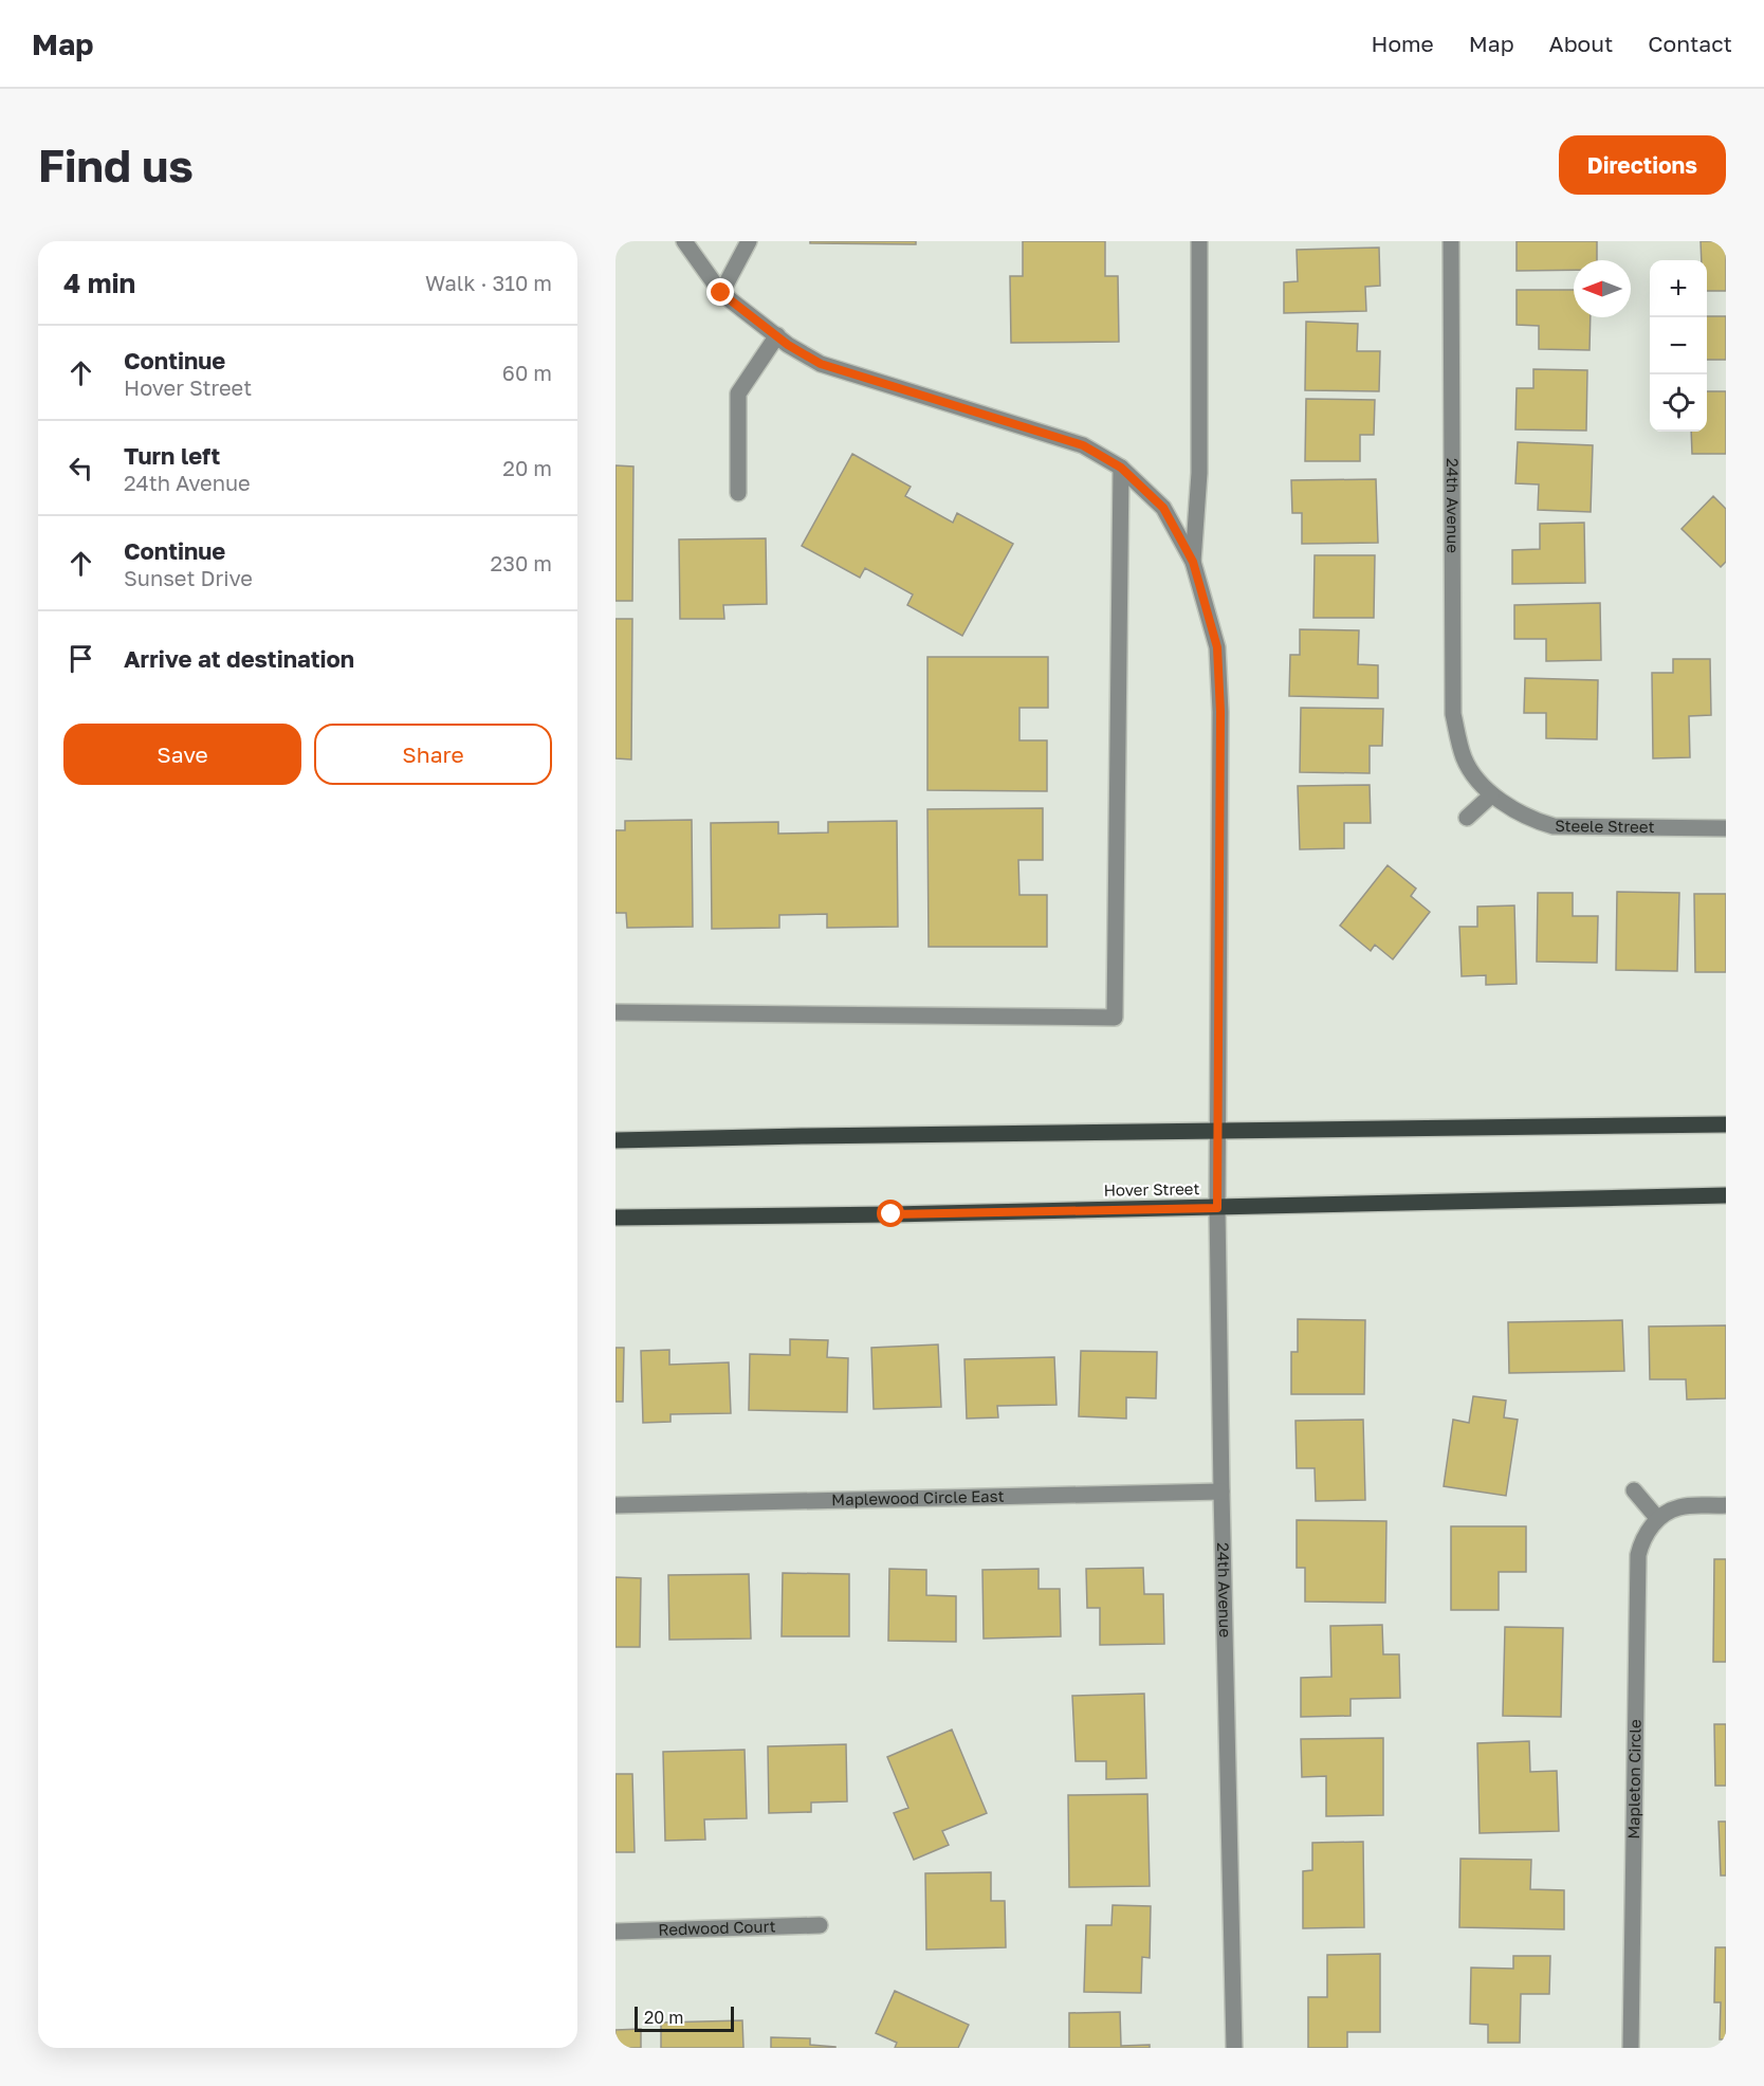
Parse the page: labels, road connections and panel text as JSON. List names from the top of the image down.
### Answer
{
  "streets": {
    "main road": ["Hover Street"],
    "street": [
      "24th Avenue",
      "Steele Street",
      "Maplewood Circle East",
      "Mapleton Circle",
      "Redwood Court"
    ]
  },
  "crossings": [
    ["24th Avenue", "Steele Street"],
    ["24th Avenue", "Hover Street"],
    ["24th Avenue", "Maplewood Circle East"]
  ],
  "scale_bar": "20 m",
  "north": "left",
  "page": {
    "header": "Map",
    "nav": [
      "Home",
      "Map",
      "About",
      "Contact"
    ],
    "buttons": [
      "Directions",
      ["Save", "Share"]
    ],
    "title": "Find us",
    "heading": ["4 min", "Walk · 310 m"],
    "map_buttons": ["+", "−"],
    "list": [
      ["Continue", "Hover Street", "60 m"],
      ["Turn left", "24th Avenue", "20 m"],
      ["Continue", "Sunset Drive", "230 m"],
      "Arrive at destination"
    ],
    "scale": "20 m"
  }
}
